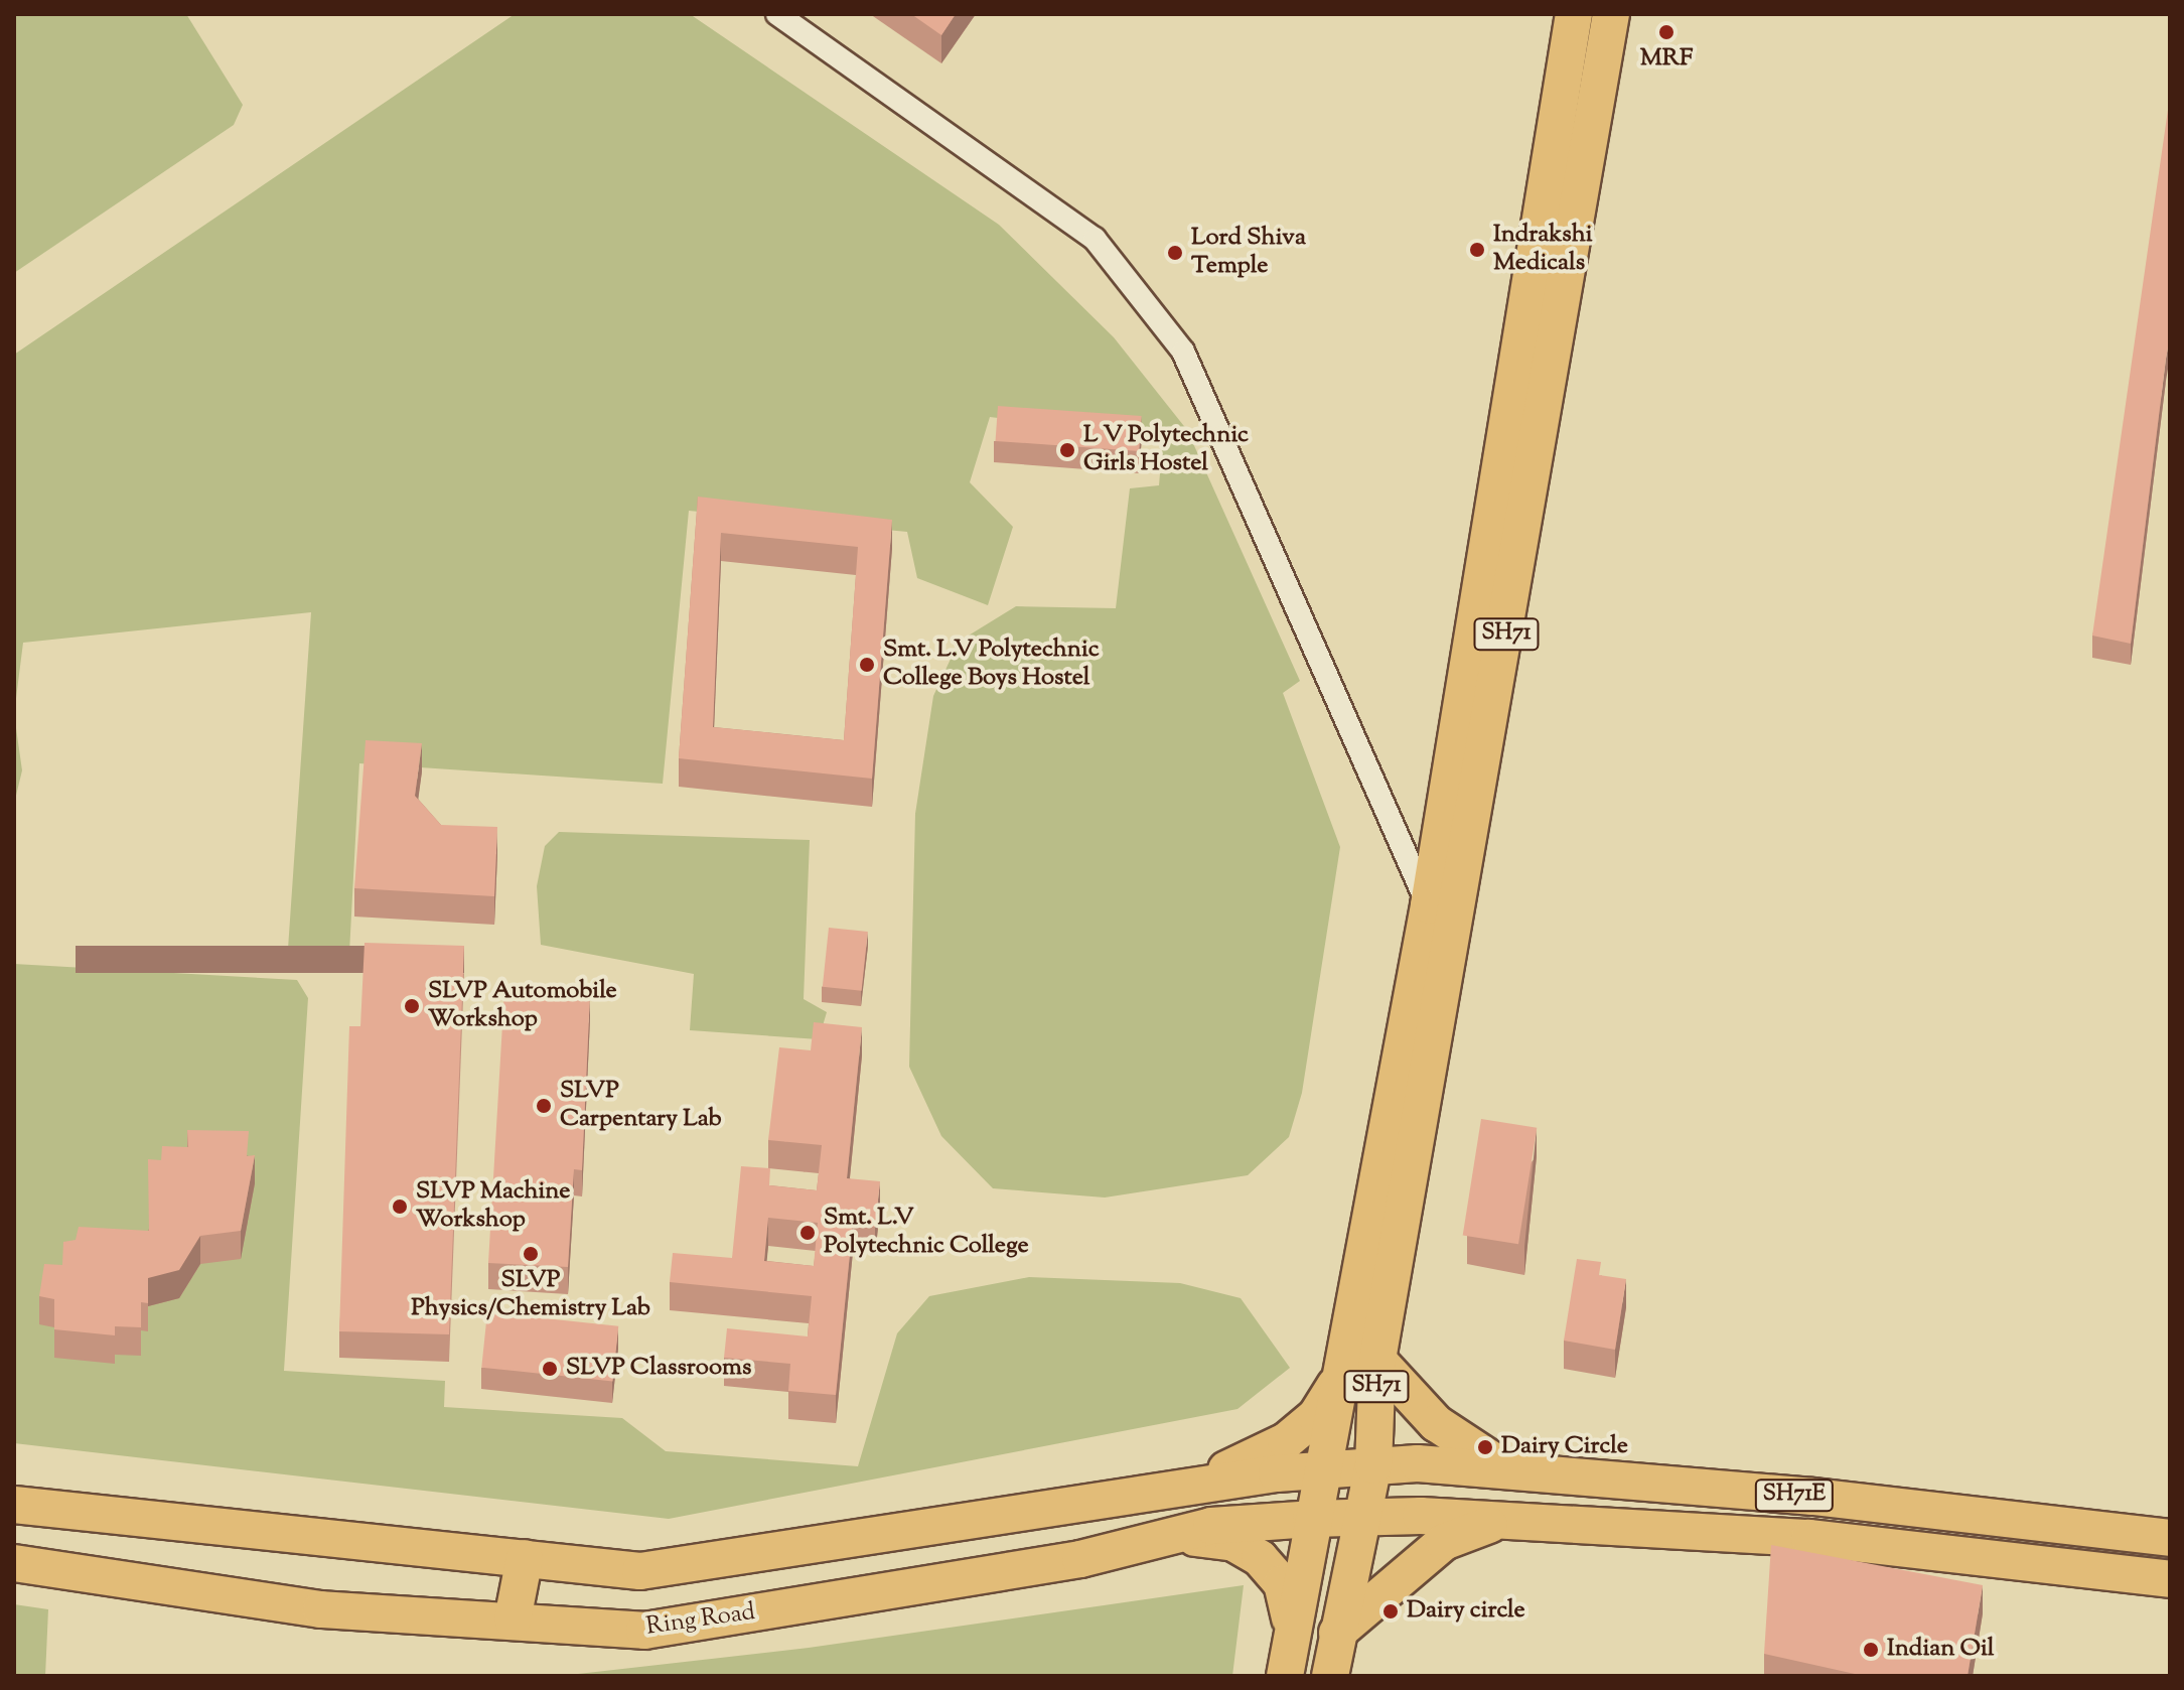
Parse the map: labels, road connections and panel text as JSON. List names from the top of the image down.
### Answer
{
  "streets": {
    "main road": ["SH71", "SH71E", "Ring Road"]
  },
  "crossings": [
    ["SH71", "SH71E"],
    ["SH71", "Ring Road"],
    ["SH71E", "Ring Road"]
  ],
  "places": [
    "MRF",
    "Indrakshi Medicals",
    "Lord Shiva Temple",
    "L V Polytechnic Girls Hostel",
    "Smt. L.V Polytechnic College Boys Hostel",
    "SLVP Automobile Workshop",
    "SLVP Carpentary Lab",
    "SLVP Machine Workshop",
    "Smt. L.V Polytechnic College",
    "SLVP Physics/Chemistry Lab",
    "SLVP Classrooms",
    "Dairy Circle",
    "Dairy circle",
    "Indian Oil"
  ]
}
